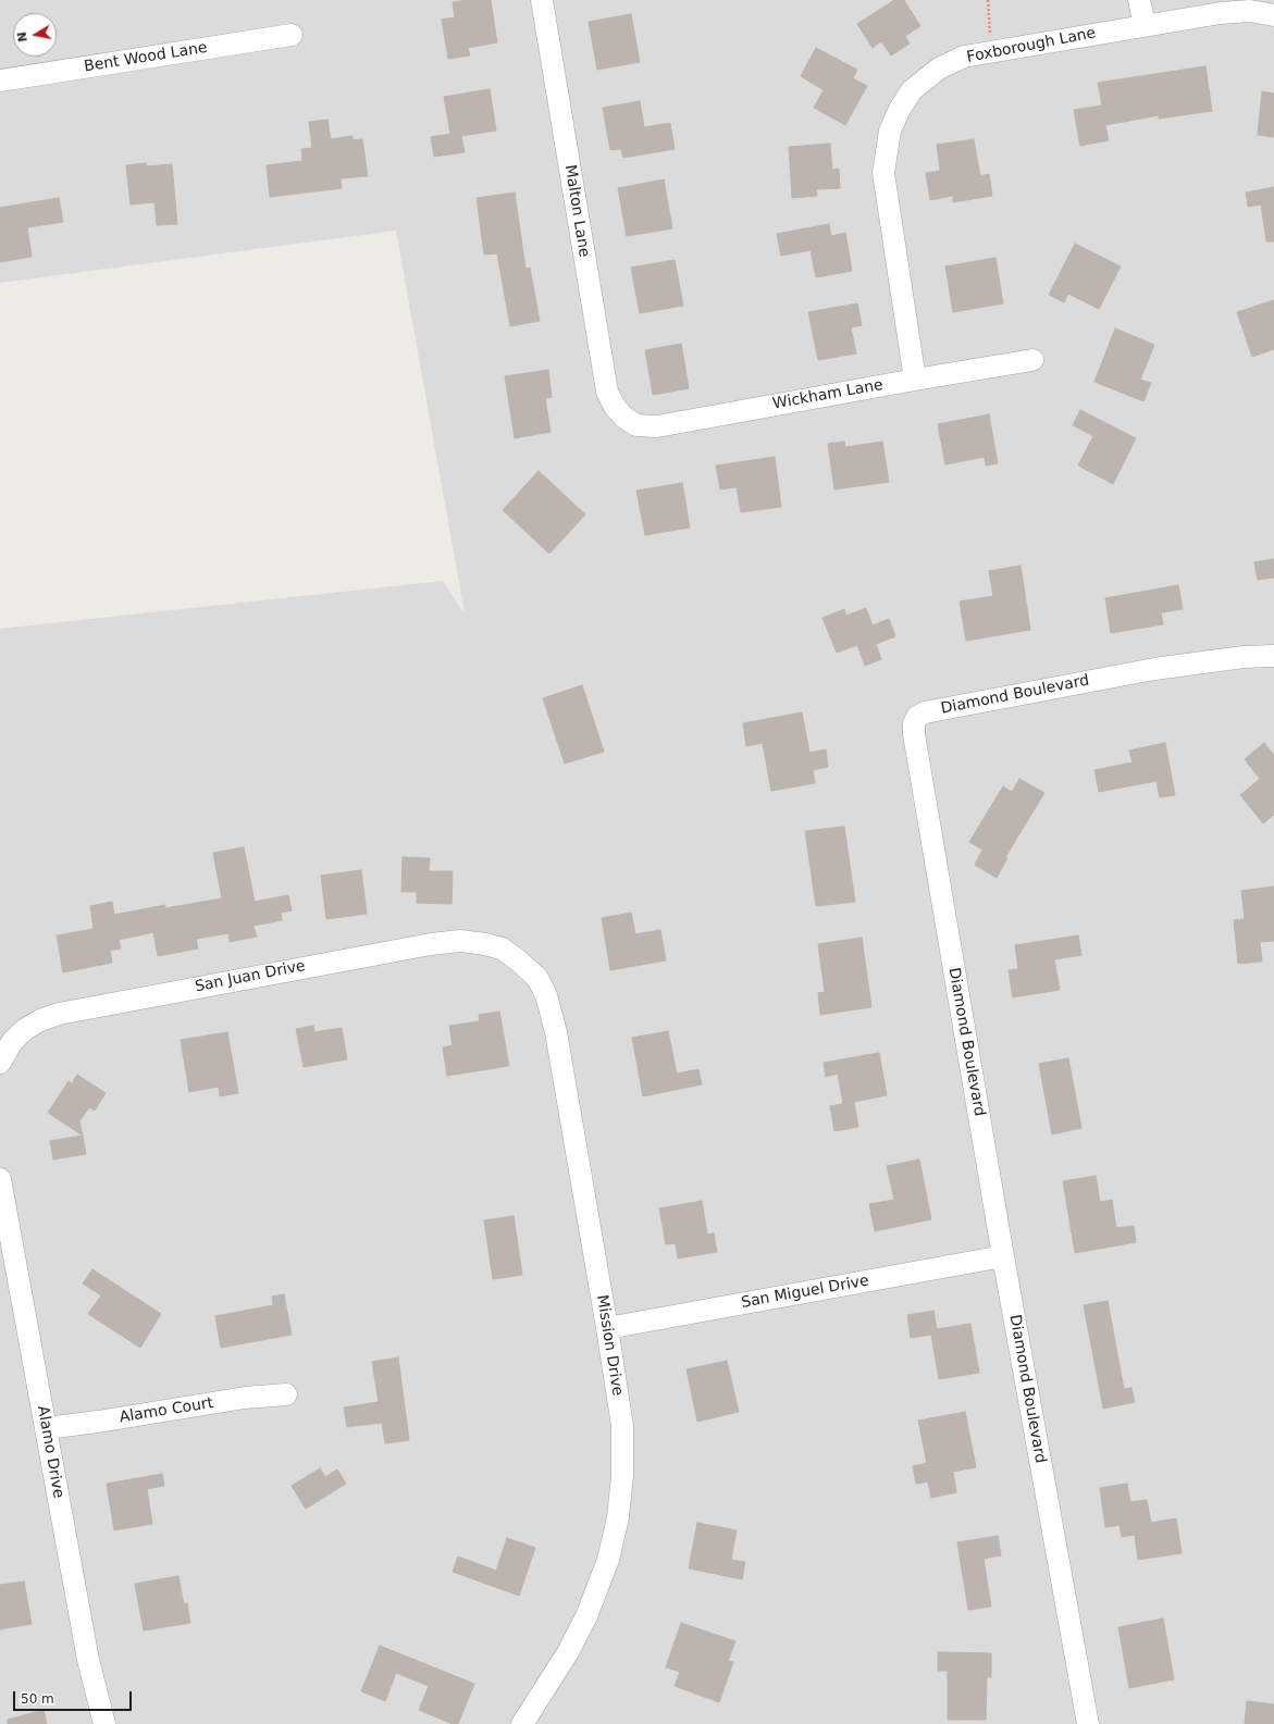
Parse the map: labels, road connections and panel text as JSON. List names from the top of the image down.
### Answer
{
  "streets": {
    "street": [
      "Foxborough Lane",
      "Bent Wood Lane",
      "Malton Lane",
      "Wickham Lane",
      "Diamond Boulevard",
      "San Juan Drive",
      "San Miguel Drive",
      "Mission Drive",
      "Alamo Court",
      "Alamo Drive"
    ]
  },
  "crossings": [
    ["Foxborough Lane", "Wickham Lane"],
    ["Malton Lane", "Wickham Lane"],
    ["Diamond Boulevard", "San Miguel Drive"],
    ["San Juan Drive", "Mission Drive"],
    ["San Miguel Drive", "Mission Drive"],
    ["Alamo Court", "Alamo Drive"]
  ],
  "scale_bar": "50 m",
  "north": "left"
}
